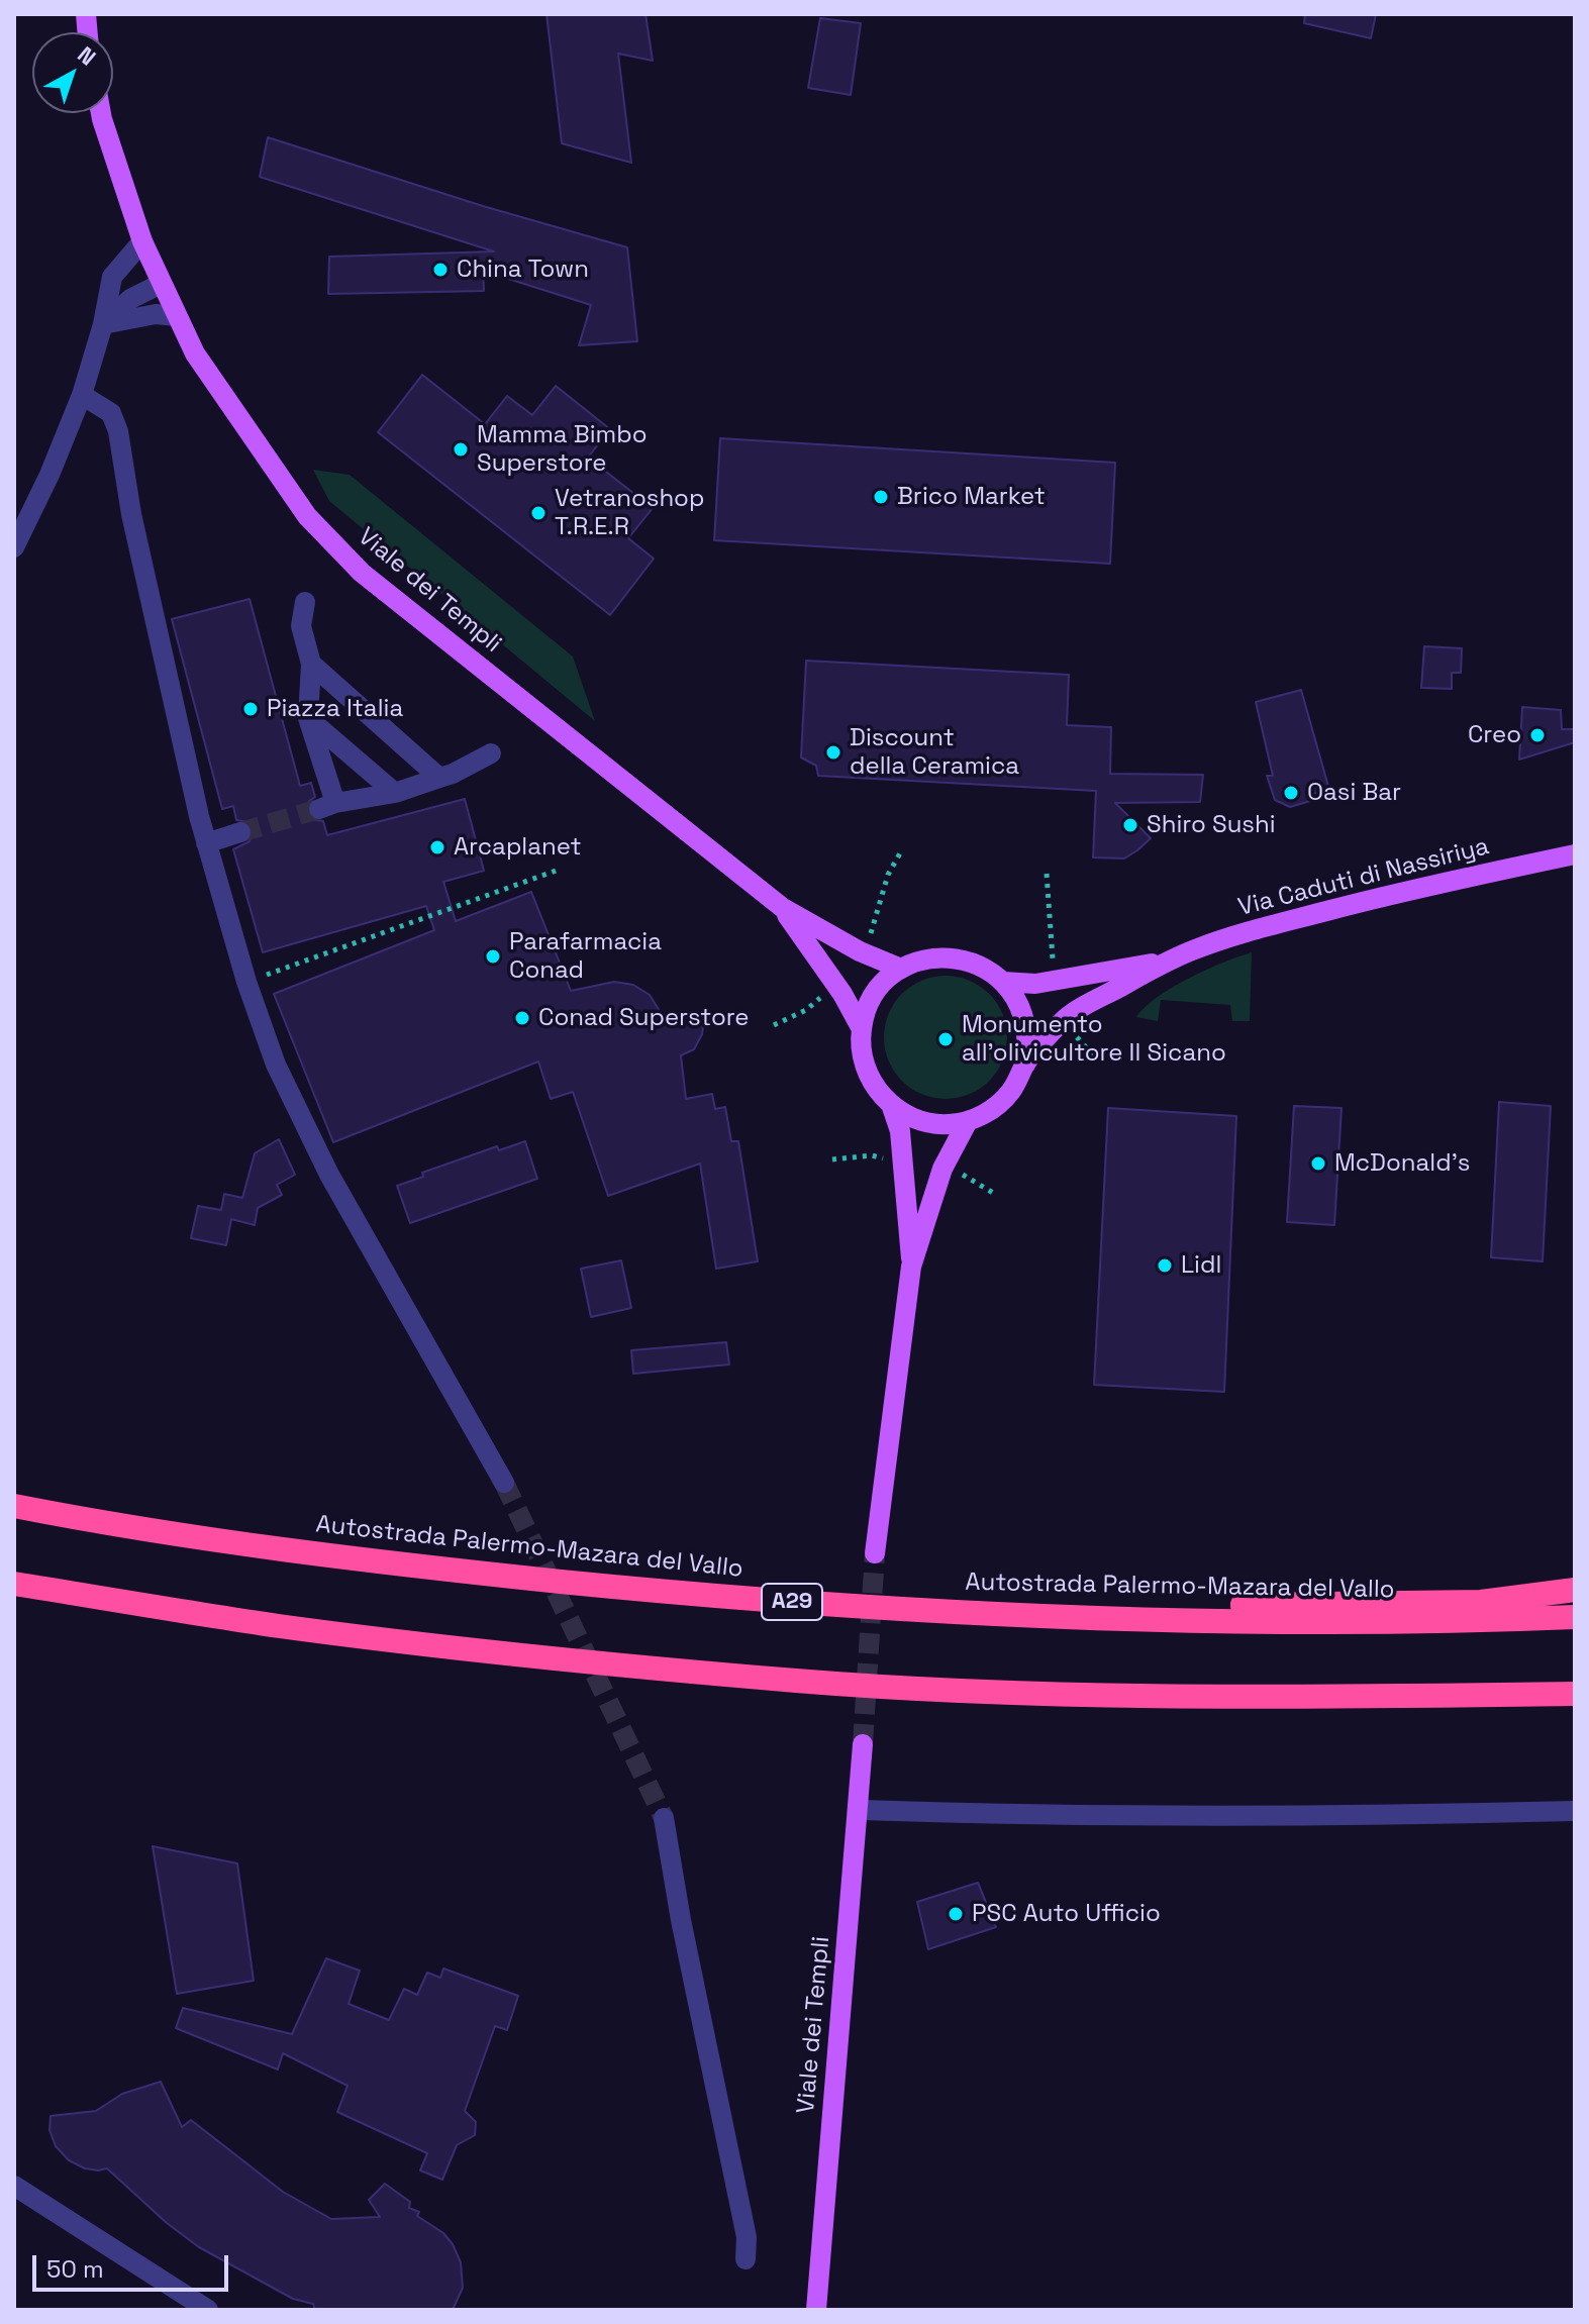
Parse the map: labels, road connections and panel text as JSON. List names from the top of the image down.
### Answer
{
  "streets": {
    "highway": ["Autostrada Palermo-Mazara del Vallo", "A29"],
    "main road": ["Viale dei Templi", "Via Caduti di Nassiriya"]
  },
  "places": [
    "China Town",
    "Mamma Bimbo Superstore",
    "Brico Market",
    "Vetranoshop T.R.E.R",
    "Piazza Italia",
    "Creo",
    "Discount della Ceramica",
    "Oasi Bar",
    "Shiro Sushi",
    "Arcaplanet",
    "Parafarmacia Conad",
    "Conad Superstore",
    "Monumento all'olivicultore Il Sicano",
    "McDonald's",
    "Lidl",
    "PSC Auto Ufficio"
  ],
  "scale_bar": "50 m",
  "north": "top right"
}
